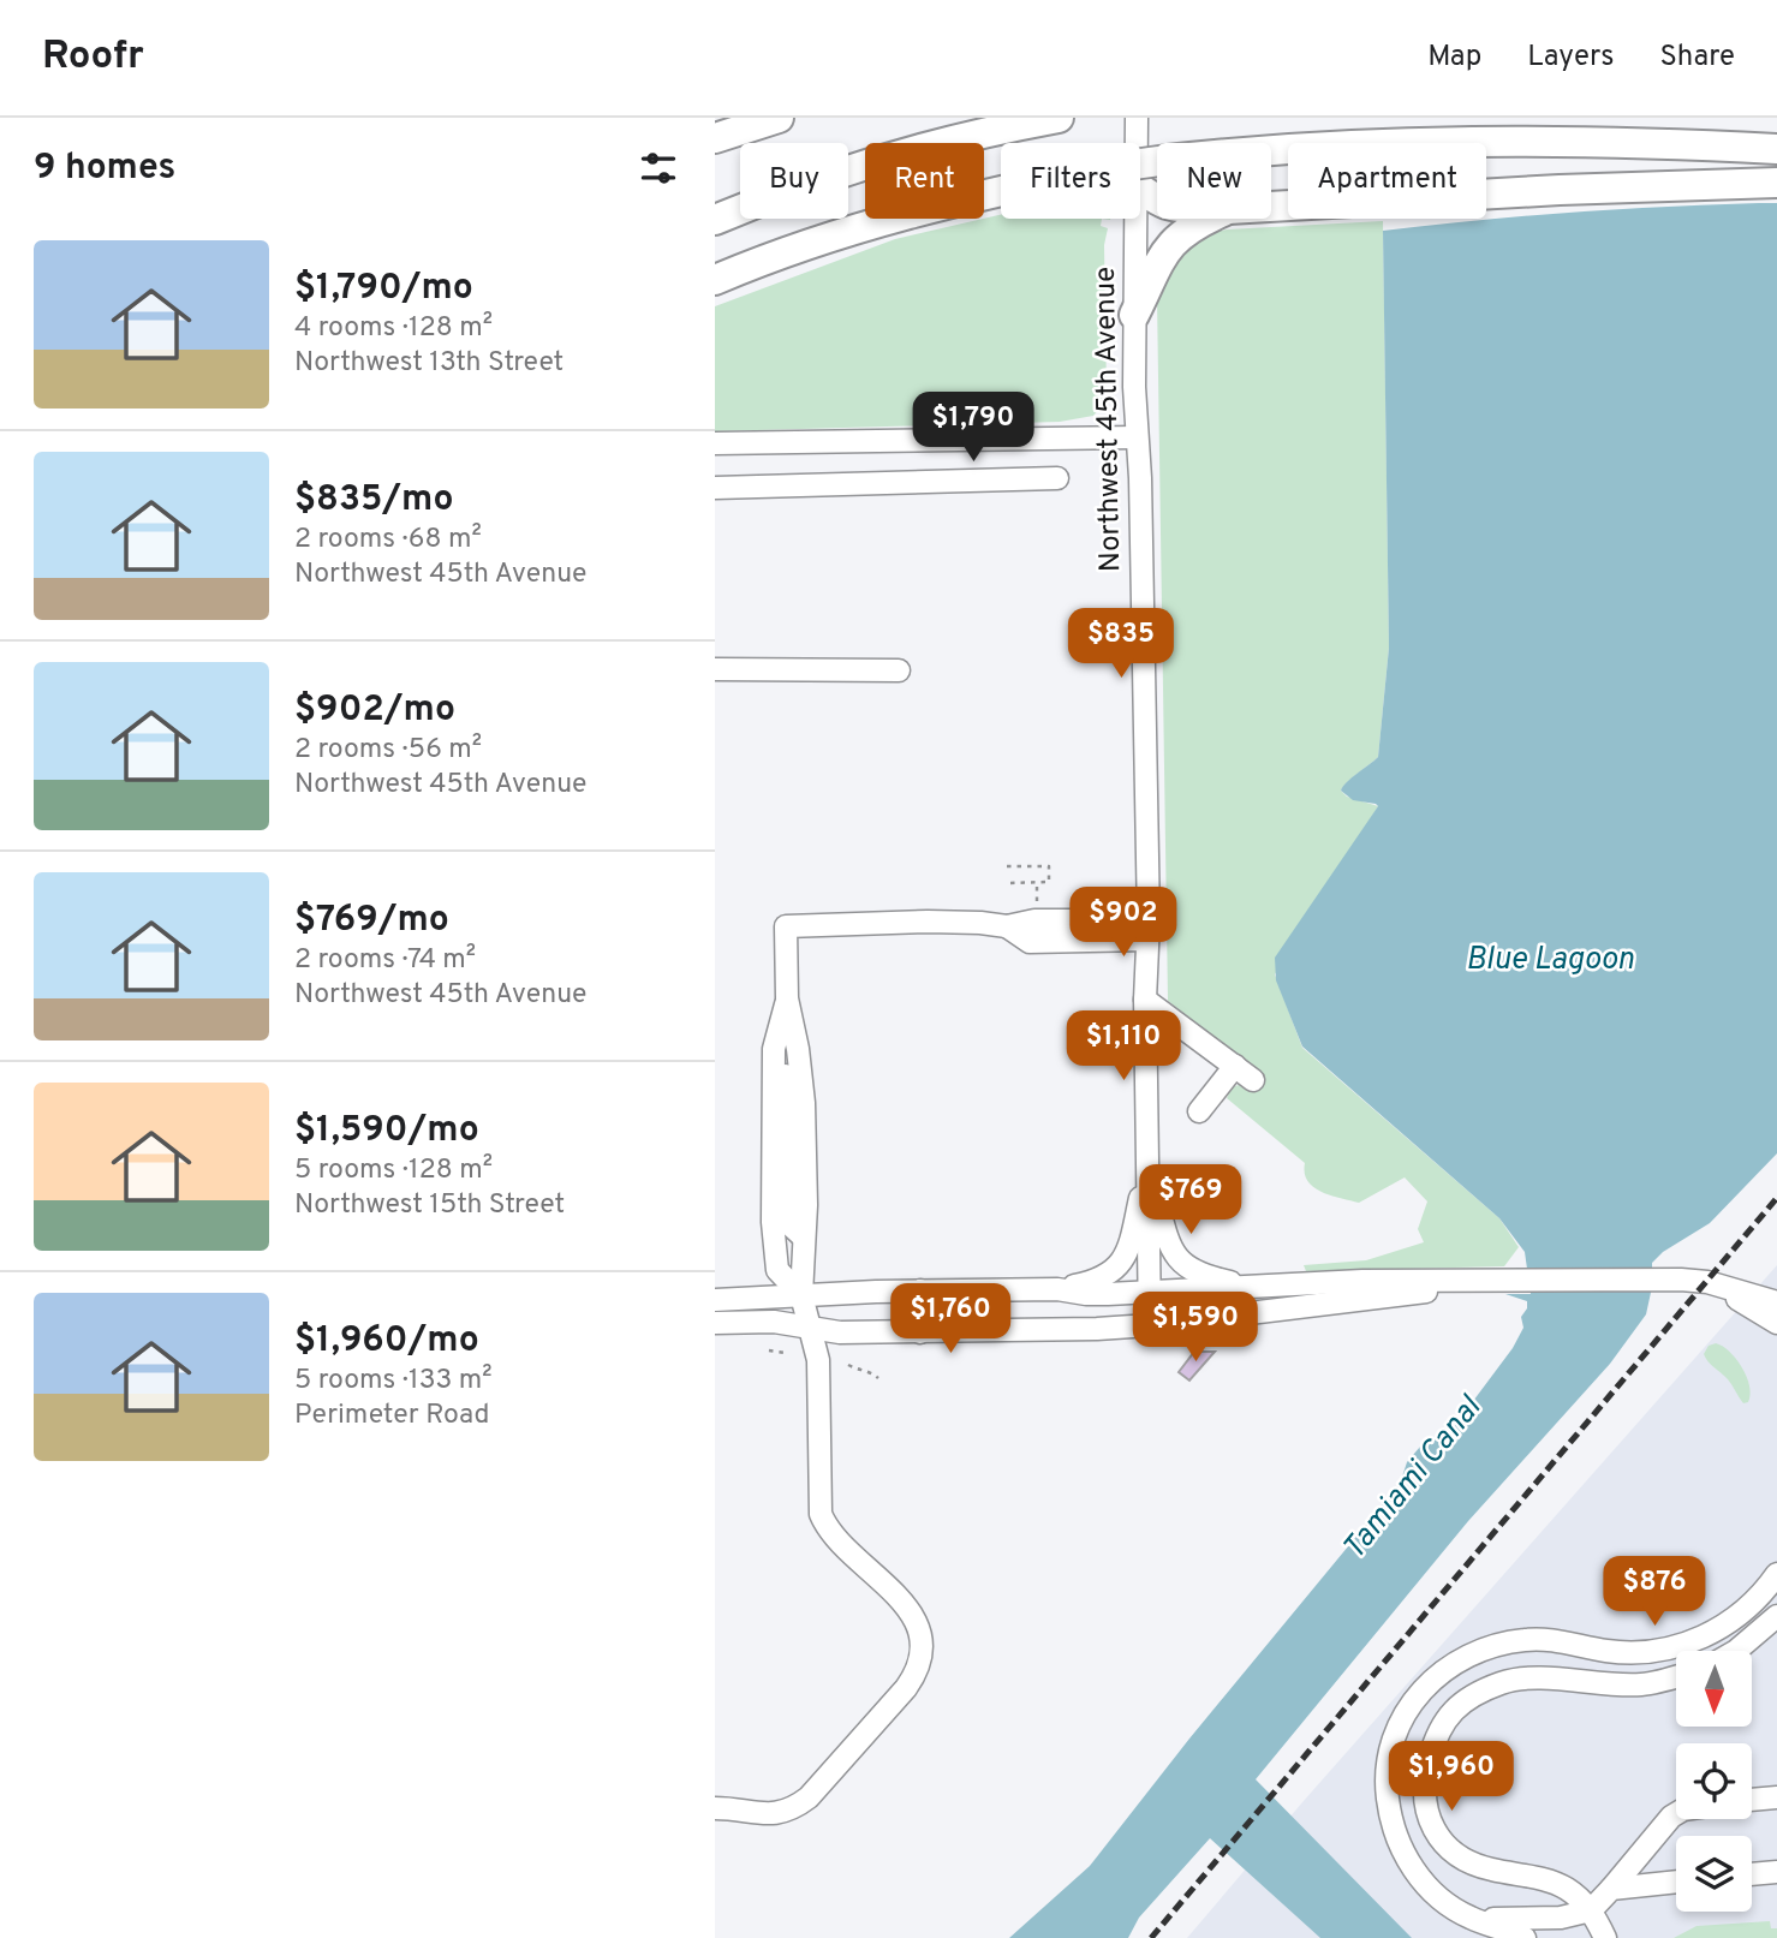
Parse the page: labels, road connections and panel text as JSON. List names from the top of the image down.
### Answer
{
  "streets": {
    "street": ["Northwest 45th Avenue"]
  },
  "water": ["Blue Lagoon", "Tamiami Canal"],
  "north": "bottom",
  "page": {
    "header": "Roofr",
    "nav": ["Map", "Layers", "Share"],
    "heading": "9 homes",
    "chip": [
      "Buy",
      "Rent",
      "Filters",
      "New",
      "Apartment"
    ],
    "list": [
      {
        "name": "$1,790/mo",
        "note": "4 rooms · 128 m² · Northwest 13th Street"
      },
      {
        "name": "$835/mo",
        "note": "2 rooms · 68 m² · Northwest 45th Avenue"
      },
      {
        "name": "$902/mo",
        "note": "2 rooms · 56 m² · Northwest 45th Avenue"
      },
      {
        "name": "$769/mo",
        "note": "2 rooms · 74 m² · Northwest 45th Avenue"
      },
      {
        "name": "$1,590/mo",
        "note": "5 rooms · 128 m² · Northwest 15th Street"
      },
      {
        "name": "$1,960/mo",
        "note": "5 rooms · 133 m² · Perimeter Road"
      }
    ],
    "price": [
      "$1,790",
      "$835",
      "$902",
      "$1,110",
      "$769",
      "$1,760",
      "$1,590",
      "$876",
      "$1,960"
    ]
  }
}
